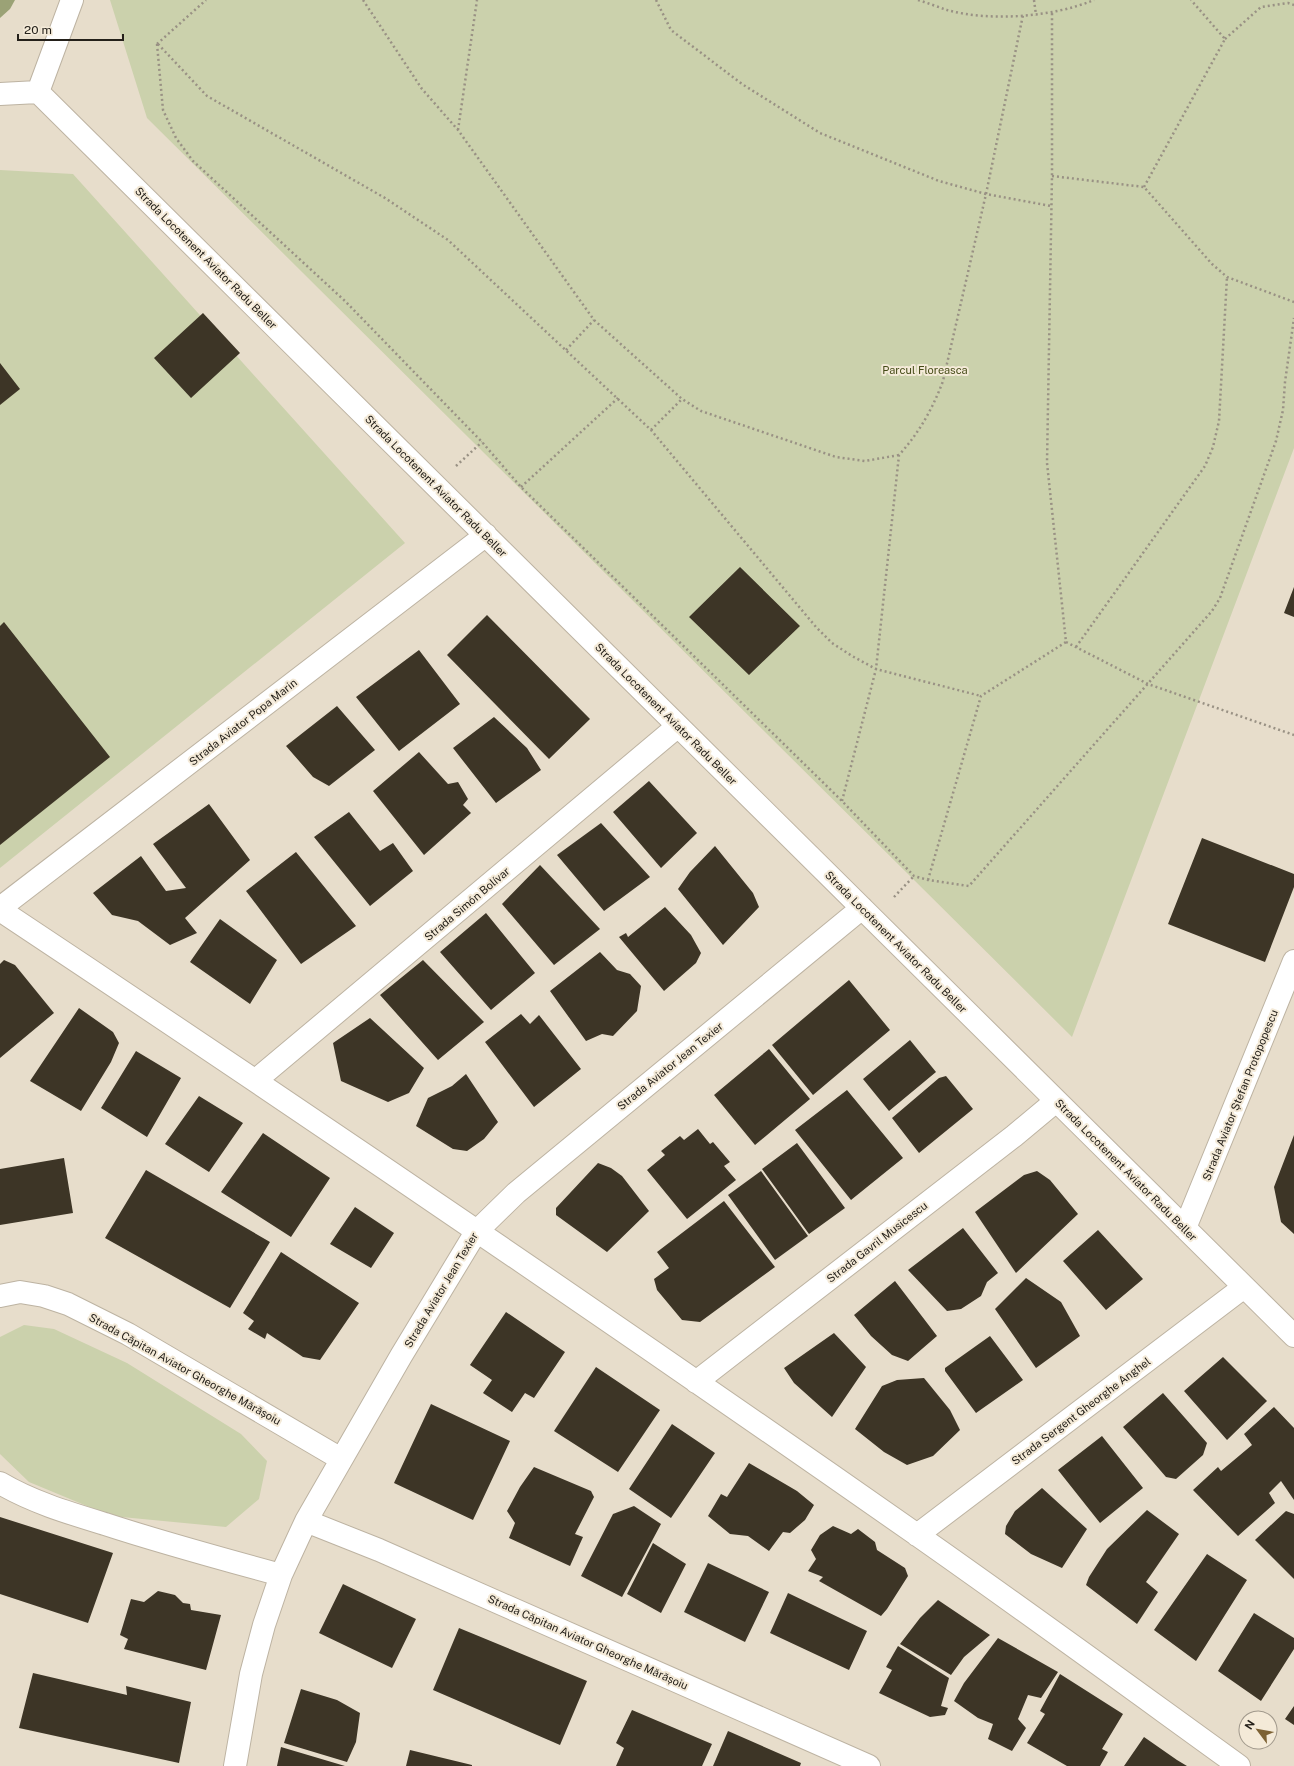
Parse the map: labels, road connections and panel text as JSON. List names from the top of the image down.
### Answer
{
  "streets": {
    "street": [
      "Strada Locotenent Aviator Radu Beller",
      "Strada Aviator Popa Marin",
      "Strada Simón Bolívar",
      "Strada Aviator Jean Texier",
      "Strada Aviator Ștefan Protopopescu",
      "Strada Gavril Musicescu",
      "Strada Căpitan Aviator Gheorghe Mărășoiu",
      "Strada Sergent Gheorghe Anghel"
    ]
  },
  "crossings": [
    ["Strada Locotenent Aviator Radu Beller", "Strada Aviator Popa Marin"],
    ["Strada Locotenent Aviator Radu Beller", "Strada Simón Bolívar"],
    ["Strada Locotenent Aviator Radu Beller", "Strada Aviator Jean Texier"],
    ["Strada Locotenent Aviator Radu Beller", "Strada Aviator Ștefan Protopopescu"],
    ["Strada Locotenent Aviator Radu Beller", "Strada Gavril Musicescu"],
    ["Strada Locotenent Aviator Radu Beller", "Strada Sergent Gheorghe Anghel"],
    ["Strada Aviator Jean Texier", "Strada Căpitan Aviator Gheorghe Mărășoiu"]
  ],
  "parks": ["Parcul Floreasca"],
  "scale_bar": "20 m",
  "north": "top left"
}
